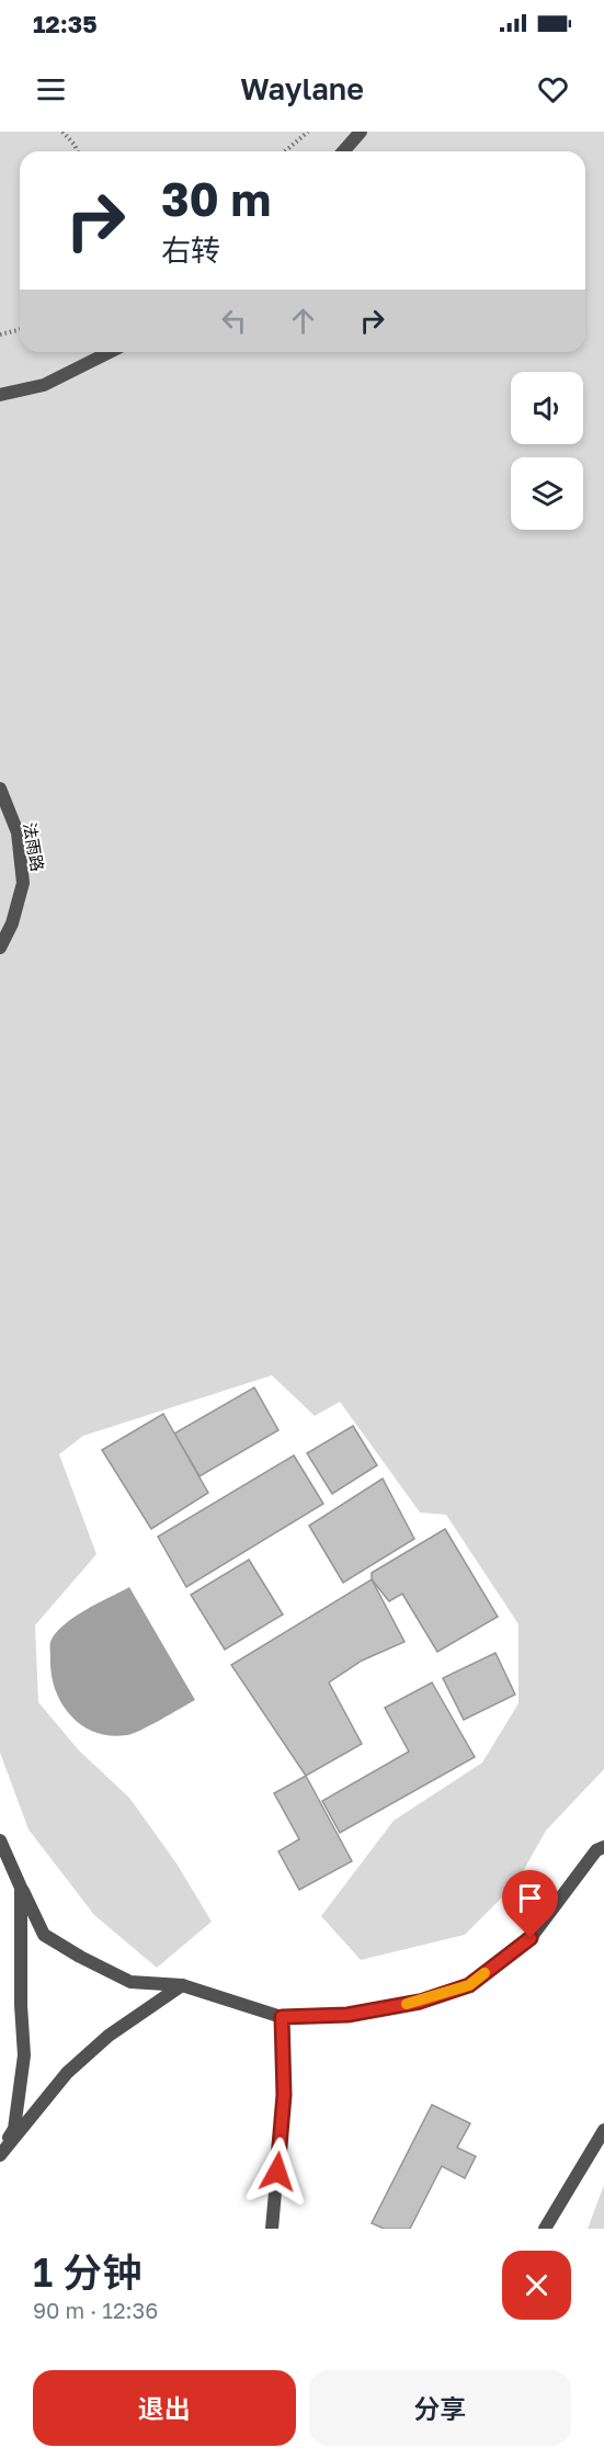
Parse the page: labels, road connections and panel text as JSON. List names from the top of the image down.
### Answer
{
  "streets": {
    "street": ["法雨路"]
  },
  "page": {
    "status": "12:35",
    "header": "Waylane",
    "turn": ["30 m", "右转"],
    "heading": ["1 分钟", "90 m · 12:36"],
    "buttons": ["退出", "分享"]
  }
}
